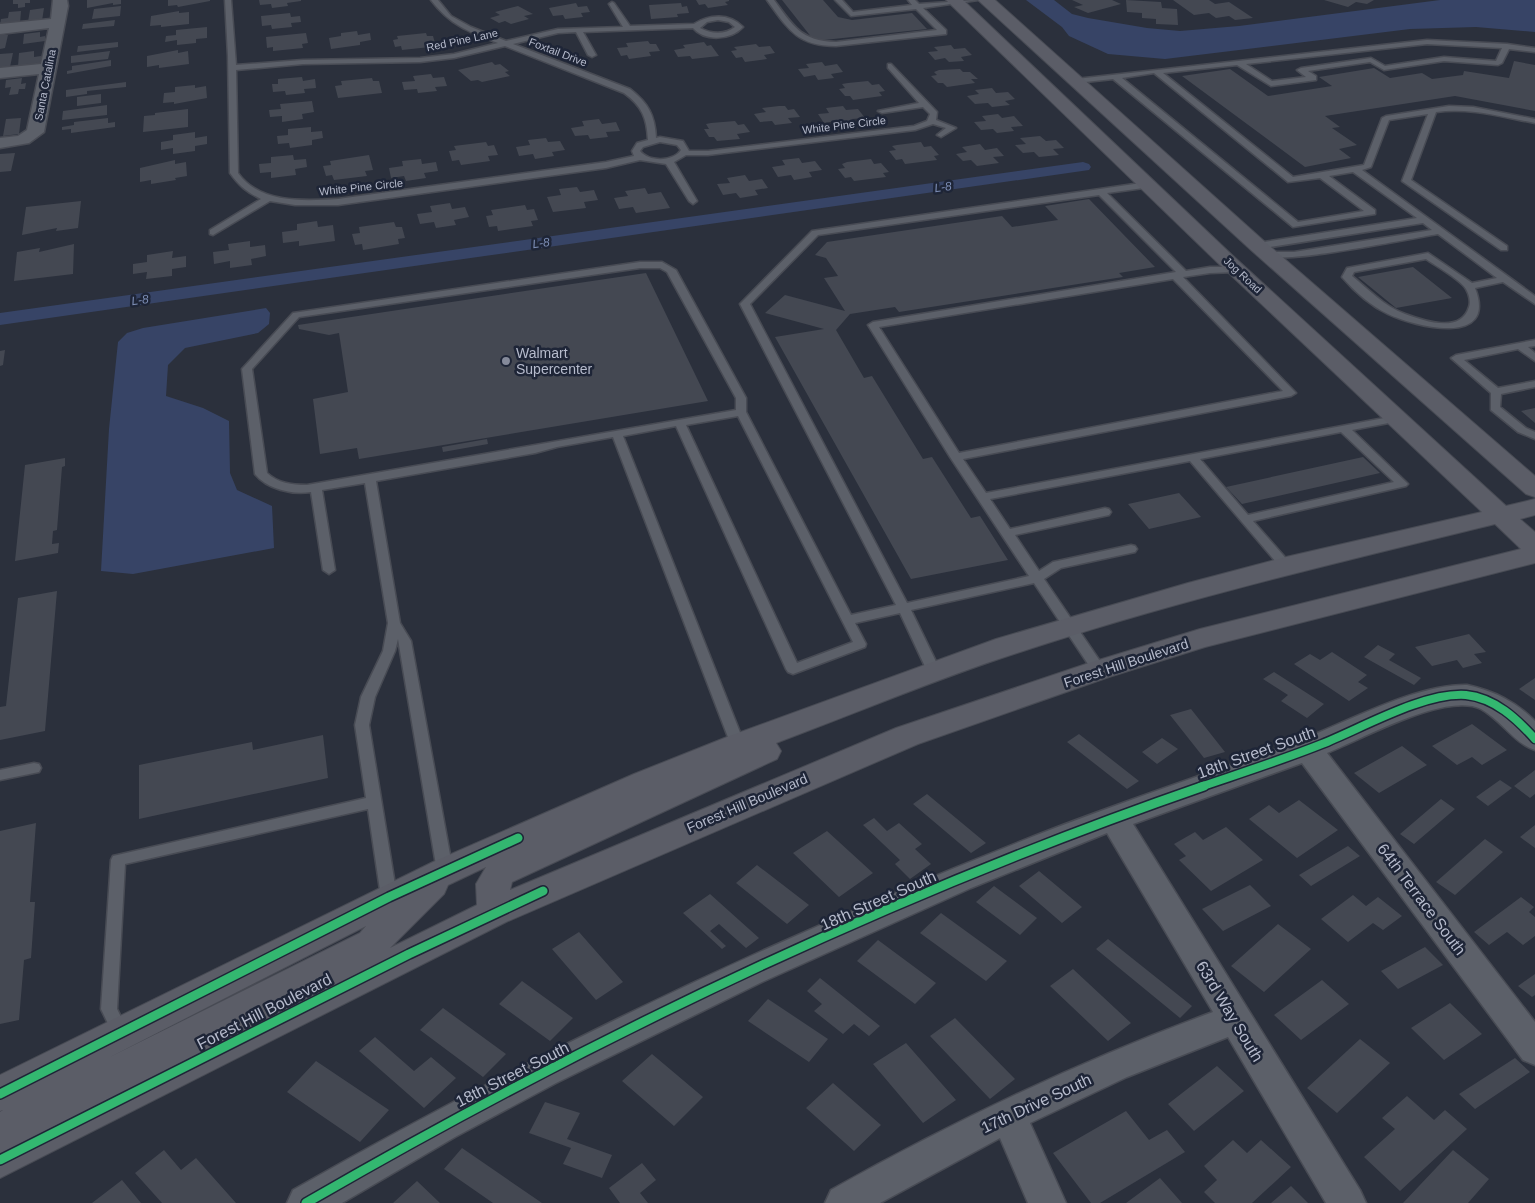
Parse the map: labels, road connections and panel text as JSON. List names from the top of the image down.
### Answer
{
  "streets": {
    "main road": ["Jog Road", "Forest Hill Boulevard"],
    "street": [
      "Santa Catalina",
      "18th Street South",
      "64th Terrace South",
      "63rd Way South",
      "17th Drive South"
    ],
    "lane": ["Red Pine Lane", "Foxtail Drive", "White Pine Circle"]
  },
  "crossings": [
    ["Red Pine Lane", "Foxtail Drive"],
    ["Red Pine Lane", "White Pine Circle"],
    ["18th Street South", "64th Terrace South"],
    ["18th Street South", "63rd Way South"],
    ["63rd Way South", "17th Drive South"]
  ],
  "water": ["L-8"],
  "places": ["Walmart Supercenter"]
}
